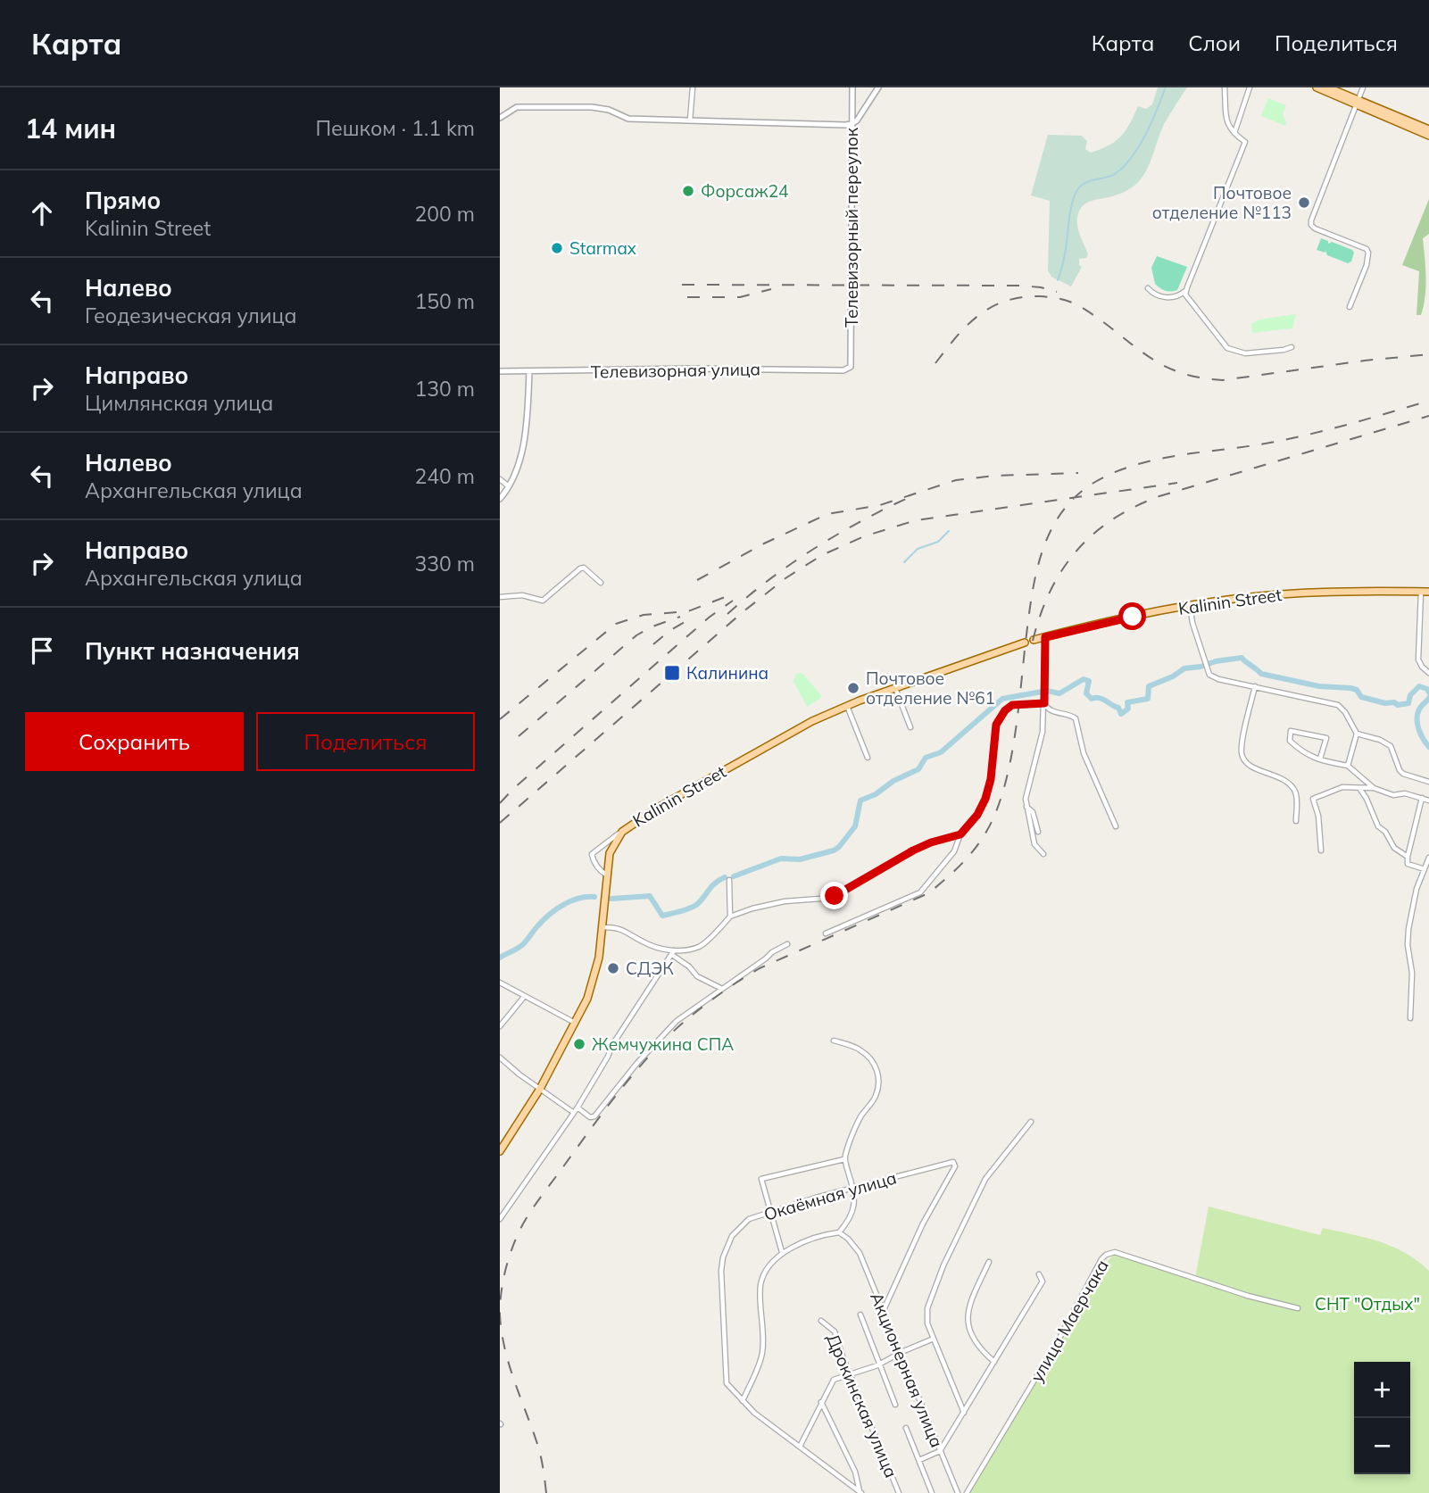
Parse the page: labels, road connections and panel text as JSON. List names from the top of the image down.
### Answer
{
  "streets": {
    "main road": ["Kalinin Street"],
    "street": [
      "Телевизорный переулок",
      "Телевизорная улица",
      "Окаёмная улица",
      "улица Маерчака",
      "Акционерная улица",
      "Дрокинская улица"
    ]
  },
  "crossings": [
    ["Телевизорный переулок", "Телевизорная улица"],
    ["Окаёмная улица", "Акционерная улица"]
  ],
  "parks": ["СНТ \"Отдых\""],
  "places": {
    "other": [
      "Форсаж24",
      "Почтовое отделение №113",
      "Starmax",
      "Почтовое отделение №61",
      "СДЭК",
      "Жемчужина СПА"
    ],
    "transit": ["Калинина"]
  },
  "page": {
    "header": "Карта",
    "nav": ["Карта", "Слои", "Поделиться"],
    "heading": ["14 мин", "Пешком · 1.1 km"],
    "list": [
      ["Прямо", "Kalinin Street", "200 m"],
      ["Налево", "Геодезическая улица", "150 m"],
      ["Направо", "Цимлянская улица", "130 m"],
      ["Налево", "Архангельская улица", "240 m"],
      ["Направо", "Архангельская улица", "330 m"],
      "Пункт назначения"
    ],
    "buttons": ["Сохранить", "Поделиться"],
    "map_buttons": ["+", "−"]
  }
}
